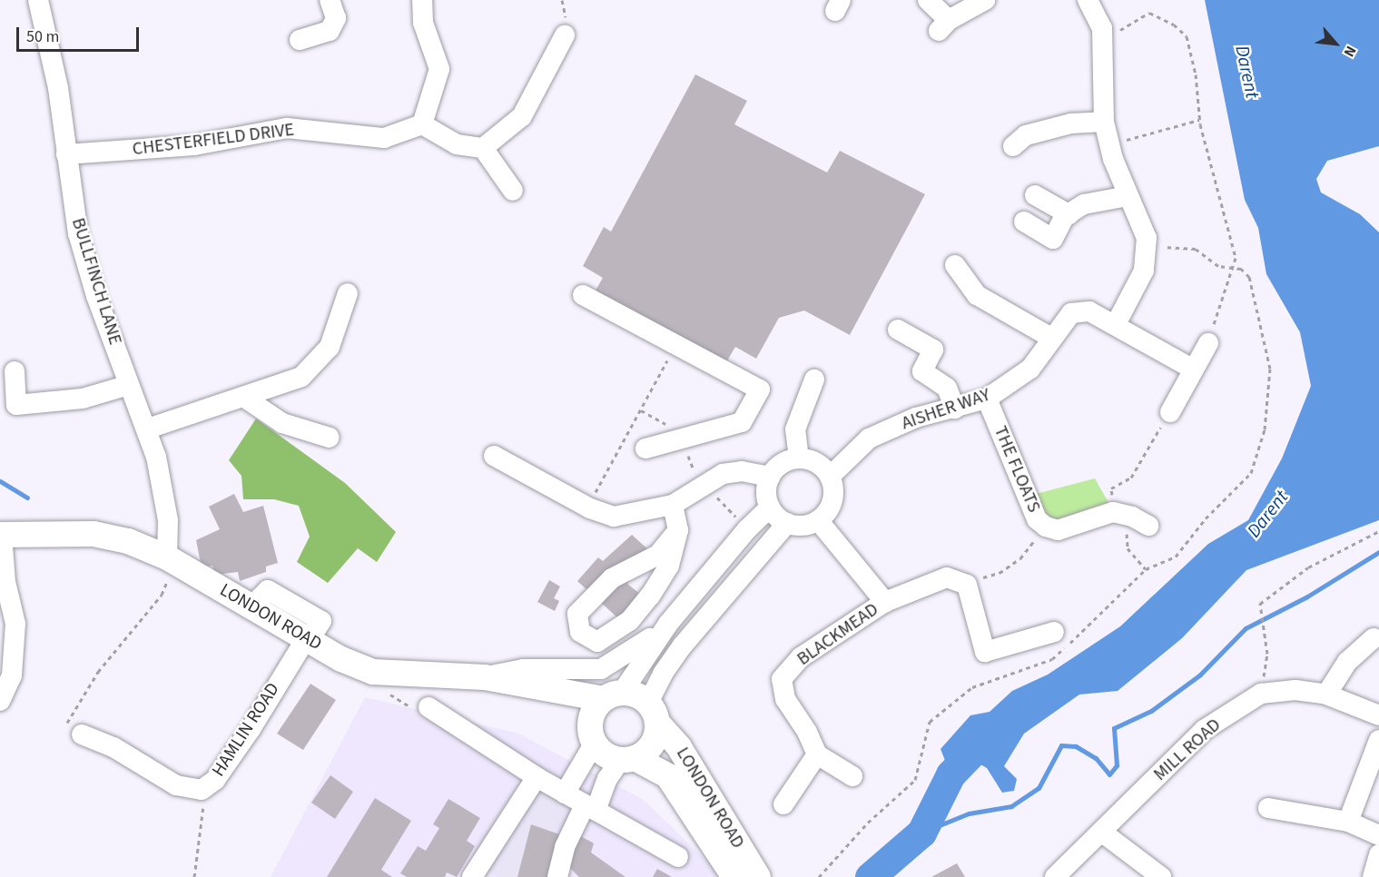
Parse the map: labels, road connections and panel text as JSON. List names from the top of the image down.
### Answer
{
  "streets": {
    "main road": ["LONDON ROAD"],
    "street": [
      "CHESTERFIELD DRIVE",
      "BULLFINCH LANE",
      "AISHER WAY",
      "THE FLOATS",
      "BLACKMEAD",
      "HAMLIN ROAD",
      "MILL ROAD"
    ]
  },
  "crossings": [
    ["CHESTERFIELD DRIVE", "BULLFINCH LANE"],
    ["BULLFINCH LANE", "LONDON ROAD"],
    ["AISHER WAY", "THE FLOATS"],
    ["AISHER WAY", "BLACKMEAD"],
    ["LONDON ROAD", "HAMLIN ROAD"]
  ],
  "water": ["Darent"],
  "scale_bar": "50 m",
  "north": "bottom right"
}
